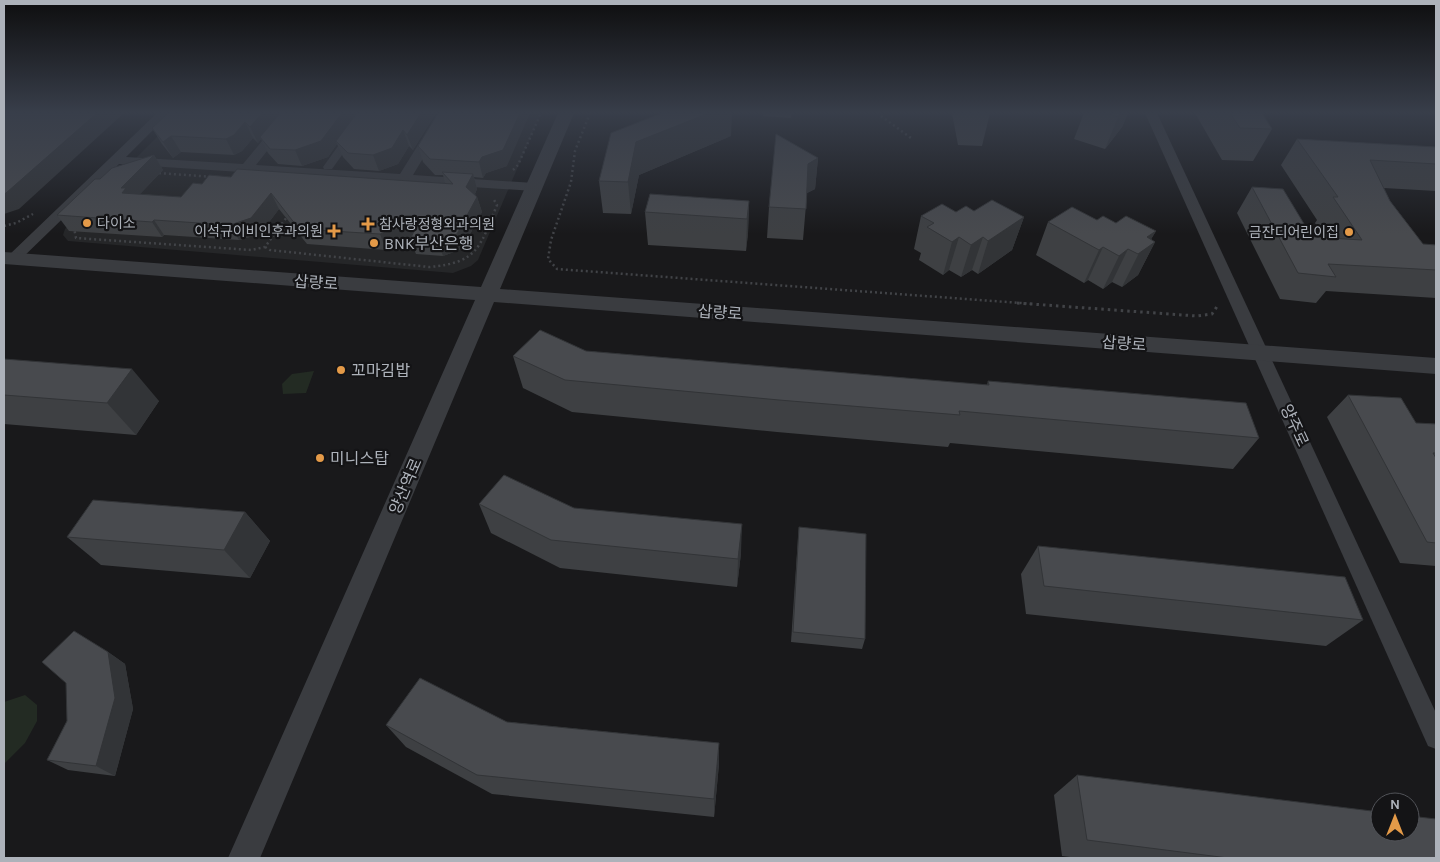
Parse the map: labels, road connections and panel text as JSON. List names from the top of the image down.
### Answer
{
  "streets": {
    "street": ["삽량로", "양주로", "양산역로"]
  },
  "crossings": [
    ["삽량로", "양주로"],
    ["삽량로", "양산역로"]
  ],
  "places": {
    "other": [
      "다이소",
      "금잔디어린이집",
      "BNK부산은행",
      "꼬마김밥",
      "미니스탑"
    ],
    "health": ["참사랑정형외과의원", "이석규이비인후과의원"]
  },
  "north": "top"
}
